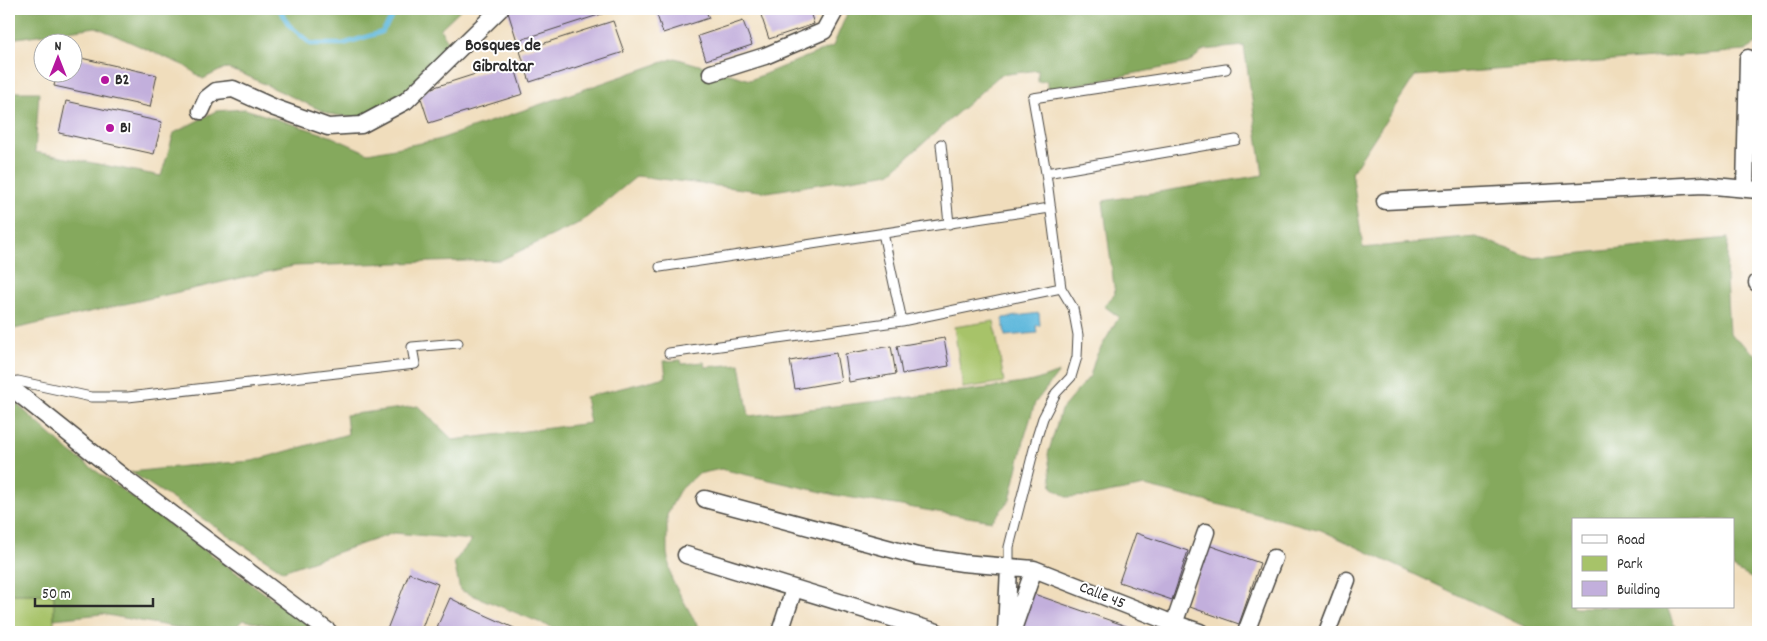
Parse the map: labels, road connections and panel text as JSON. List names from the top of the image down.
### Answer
{
  "streets": {
    "street": ["Calle 45"]
  },
  "districts": ["Bosques de Gibraltar"],
  "places": ["B2", "B1"],
  "legend": ["Road", "Park", "Building"],
  "scale_bar": "50 m",
  "north": "top"
}
